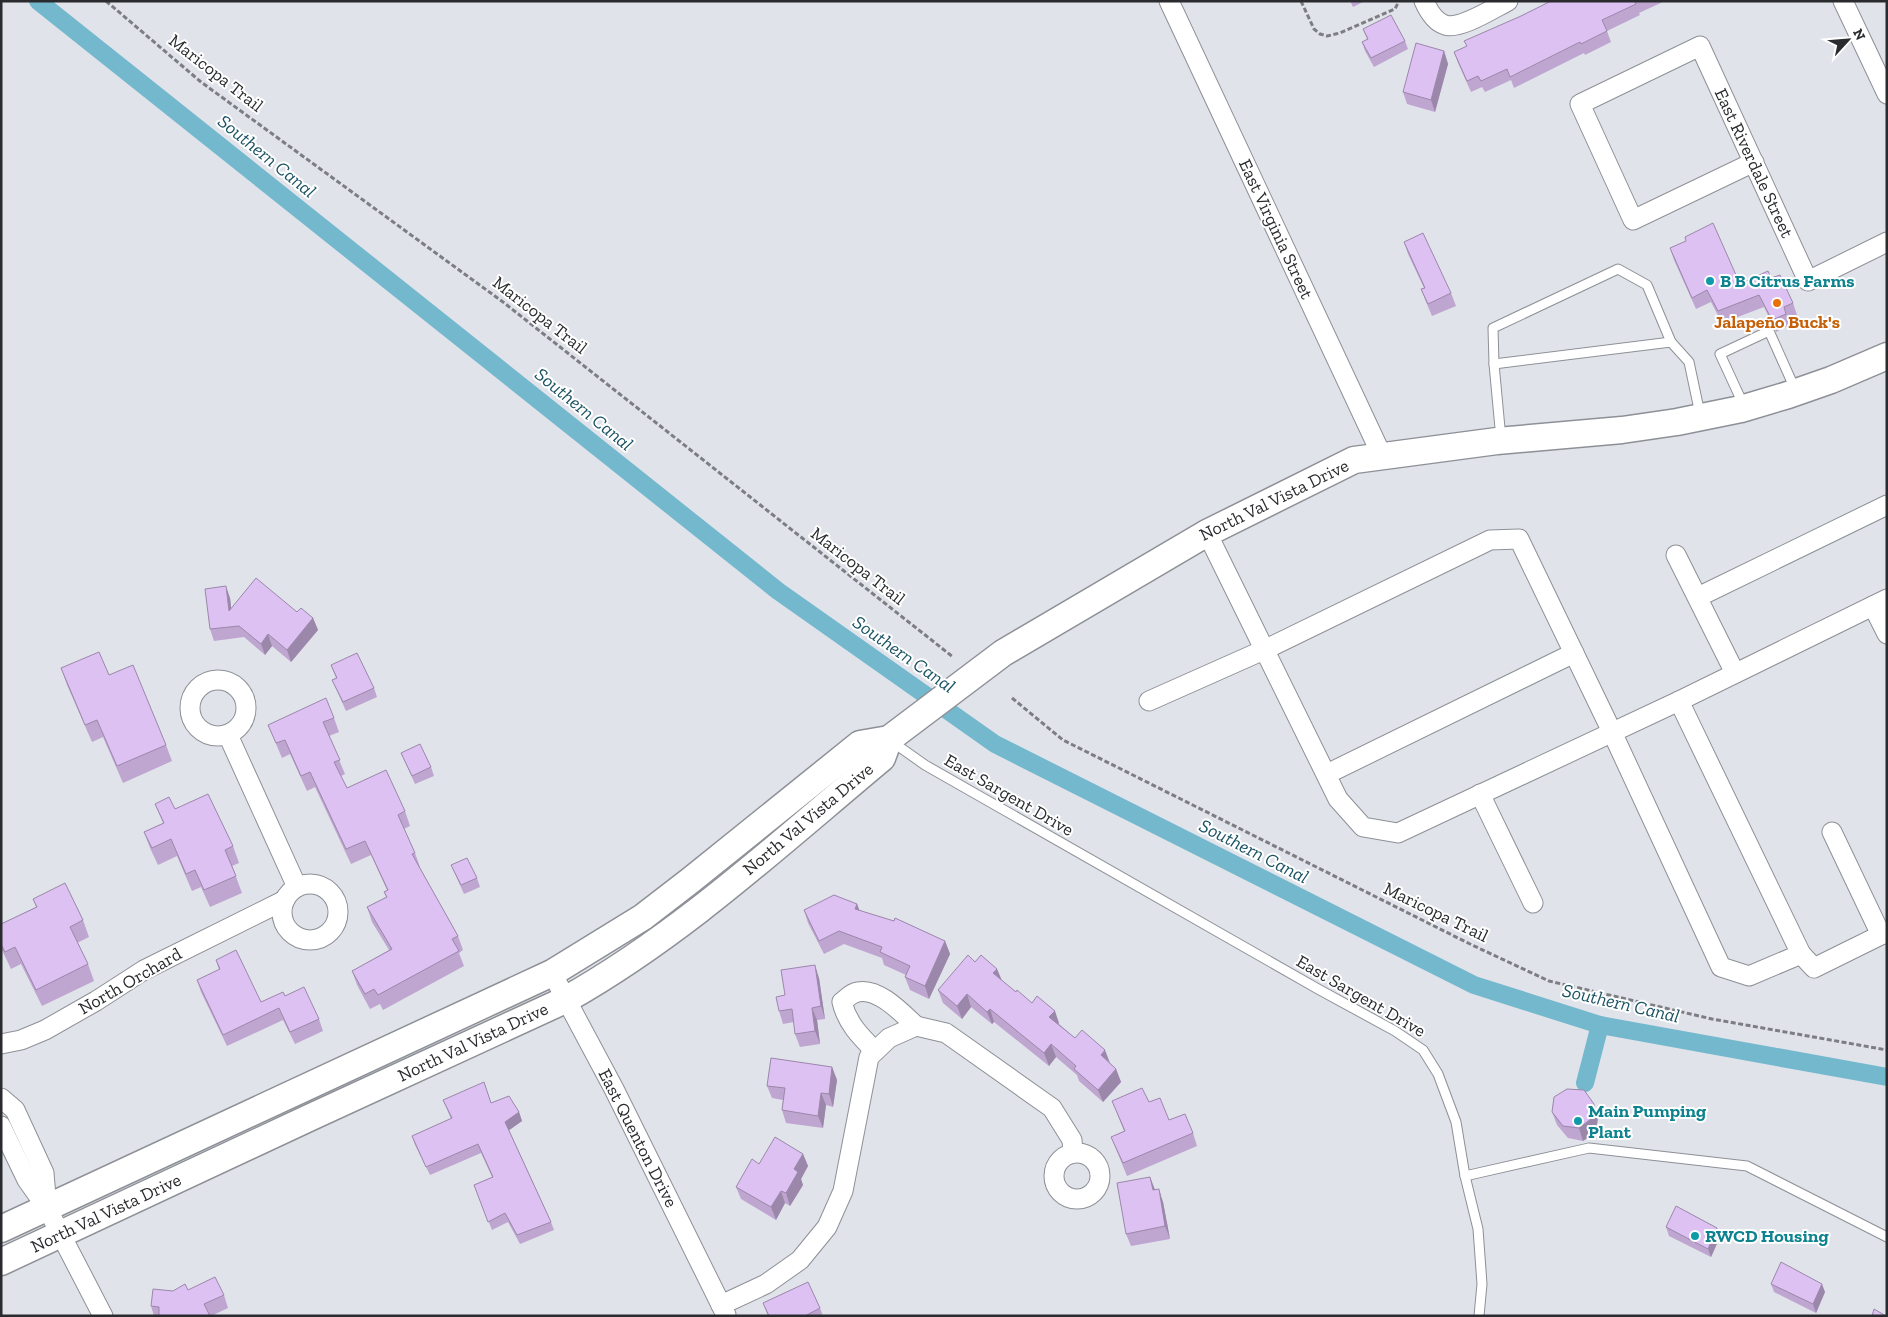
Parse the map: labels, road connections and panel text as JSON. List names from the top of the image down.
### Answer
{
  "streets": {
    "main road": ["North Val Vista Drive"],
    "street": [
      "East Riverdale Street",
      "East Virginia Street",
      "North Orchard",
      "East Quenton Drive"
    ],
    "lane": ["East Sargent Drive"],
    "path": ["Maricopa Trail"]
  },
  "crossings": [
    ["East Virginia Street", "North Val Vista Drive"],
    ["North Val Vista Drive", "East Sargent Drive"],
    ["North Val Vista Drive", "East Quenton Drive"]
  ],
  "water": ["Southern Canal"],
  "places": [
    "B B Citrus Farms",
    "Jalapeño Buck's",
    "Main Pumping Plant",
    "RWCD Housing"
  ],
  "north": "top right"
}
